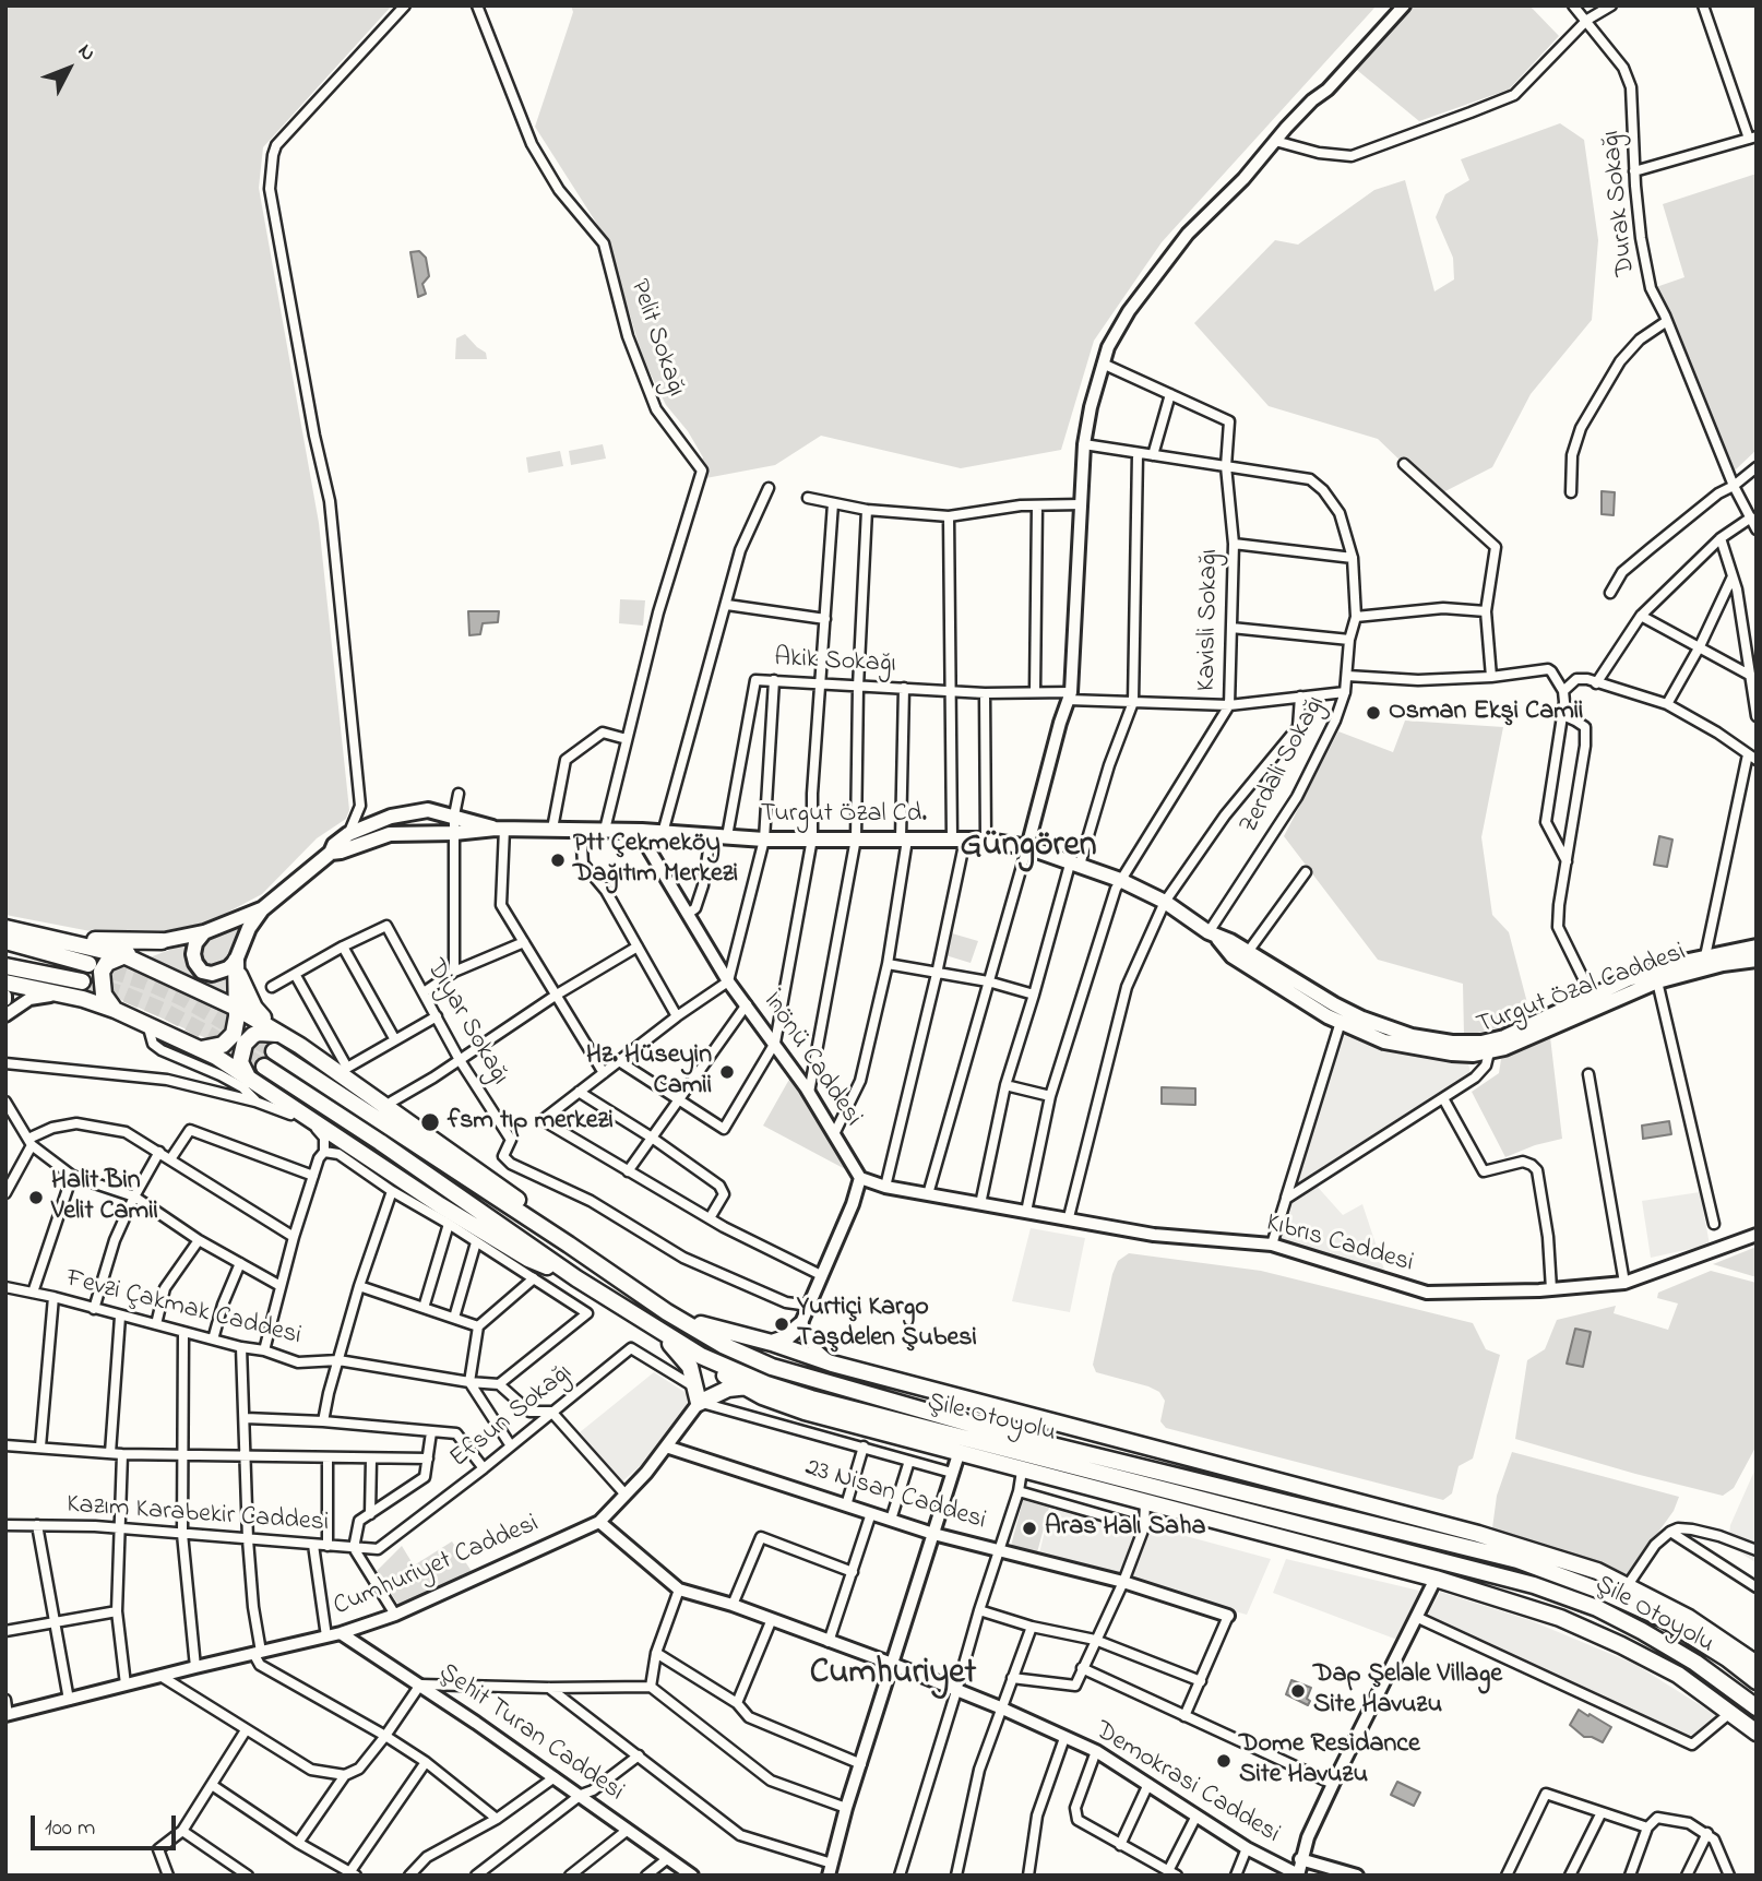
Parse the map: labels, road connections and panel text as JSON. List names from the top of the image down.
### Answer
{
  "streets": {
    "highway": ["Şile Otoyolu"],
    "main road": ["Turgut Özal Cd.", "Turgut Özal Caddesi"],
    "street": [
      "Durak Sokağı",
      "Pelit Sokağı",
      "Kavisli Sokağı",
      "Akik Sokağı",
      "Zerdali Sokağı",
      "Diyar Sokağı",
      "İnönü Caddesi",
      "Kıbrıs Caddesi",
      "Fevzi Çakmak Caddesi",
      "Efsun Sokağı",
      "23 Nisan Caddesi",
      "Kazım Karabekir Caddesi",
      "Cumhuriyet Caddesi",
      "Şehit Turan Caddesi",
      "Demokrasi Caddesi"
    ]
  },
  "crossings": [
    ["Pelit Sokağı", "Turgut Özal Cd."],
    ["Kavisli Sokağı", "Akik Sokağı"],
    ["Kavisli Sokağı", "Zerdali Sokağı"],
    ["Kavisli Sokağı", "Turgut Özal Cd."],
    ["Kavisli Sokağı", "Kıbrıs Caddesi"],
    ["Akik Sokağı", "Zerdali Sokağı"],
    ["Akik Sokağı", "Turgut Özal Cd."],
    ["Zerdali Sokağı", "Turgut Özal Cd."],
    ["Zerdali Sokağı", "Turgut Özal Caddesi"],
    ["Turgut Özal Cd.", "Turgut Özal Caddesi"],
    ["Turgut Özal Cd.", "İnönü Caddesi"],
    ["İnönü Caddesi", "Kıbrıs Caddesi"],
    ["Efsun Sokağı", "Kazım Karabekir Caddesi"],
    ["Efsun Sokağı", "Cumhuriyet Caddesi"],
    ["23 Nisan Caddesi", "Cumhuriyet Caddesi"],
    ["Kazım Karabekir Caddesi", "Cumhuriyet Caddesi"],
    ["Cumhuriyet Caddesi", "Şehit Turan Caddesi"],
    ["Cumhuriyet Caddesi", "Demokrasi Caddesi"]
  ],
  "districts": ["Güngören", "Cumhuriyet"],
  "places": [
    "Osman Ekşi Camii",
    "Ptt Çekmeköy Dağıtım Merkezi",
    "Hz. Hüseyin Camii",
    "fsm tıp merkezi",
    "Halit Bin Velit Camii",
    "Yurtiçi Kargo Taşdelen Şubesi",
    "Aras Halı Saha",
    "Dap Şelale Village Site Havuzu",
    "Dome Residance Site Havuzu"
  ],
  "scale_bar": "100 m",
  "north": "top right"
}
